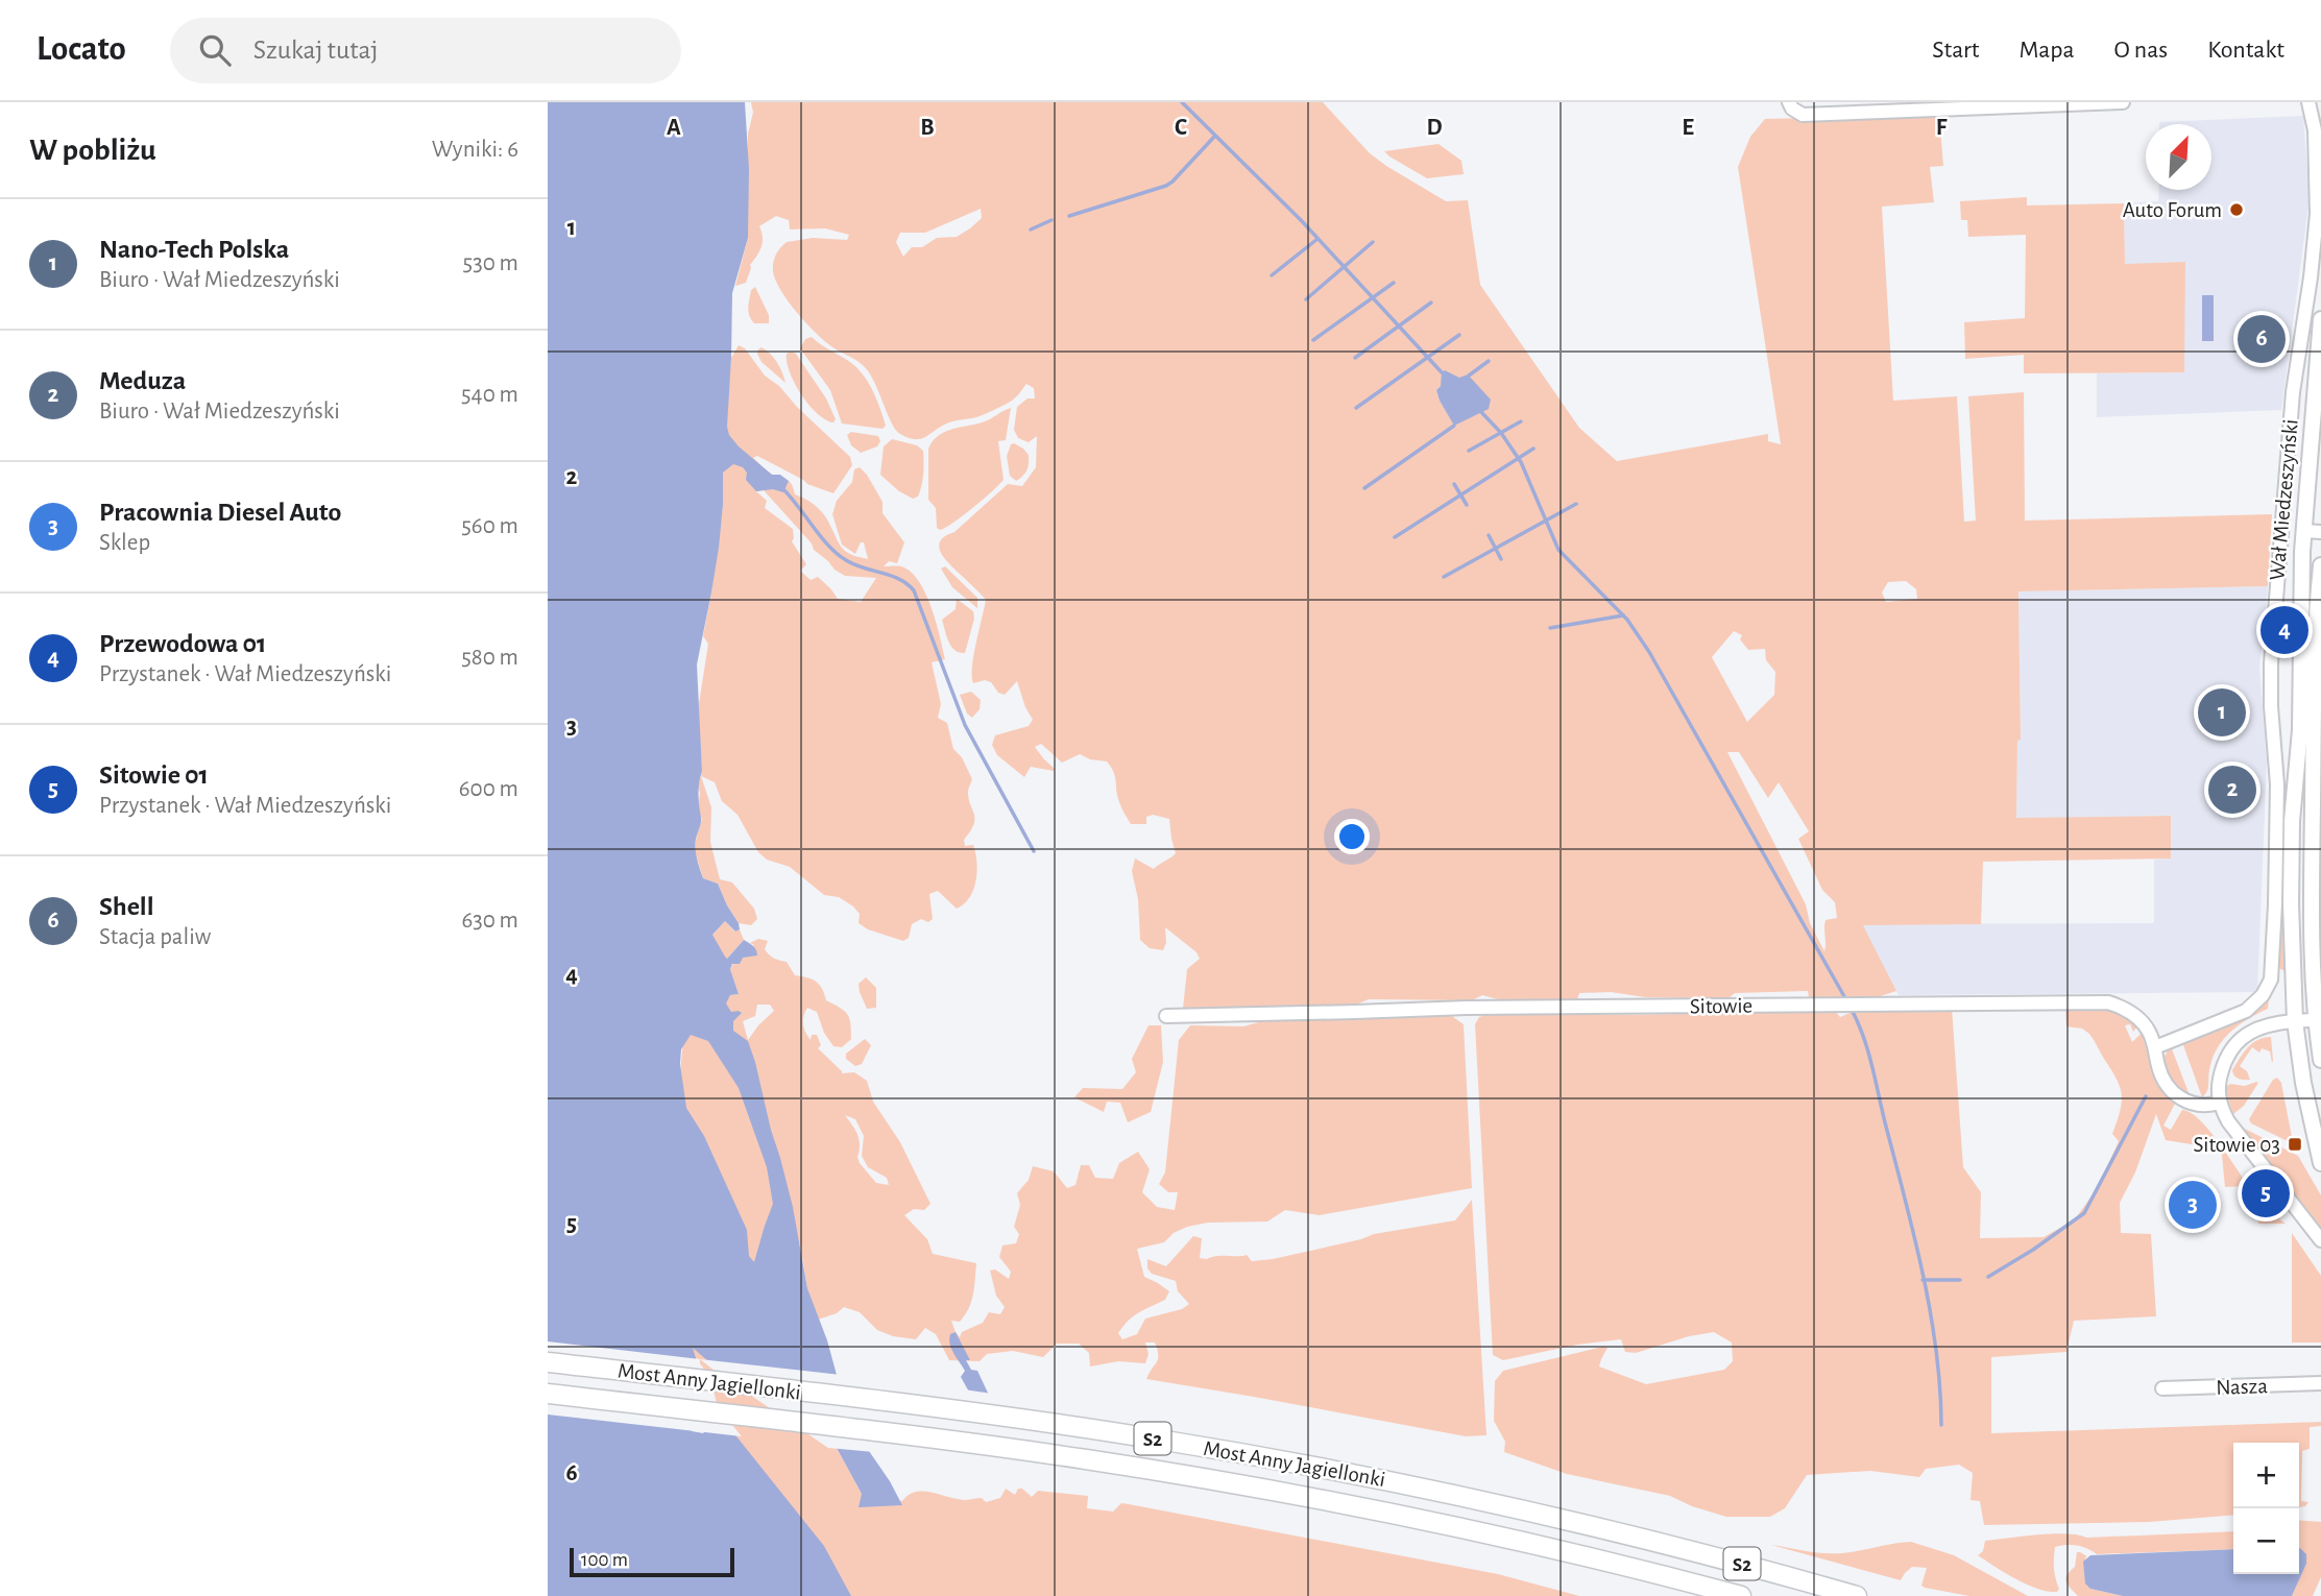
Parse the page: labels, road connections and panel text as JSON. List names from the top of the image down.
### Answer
{
  "streets": {
    "highway": ["Most Anny Jagiellonki", "S2"],
    "main road": ["Wał Miedzeszyński"],
    "street": ["Sitowie", "Nasza"]
  },
  "crossings": [
    ["Wał Miedzeszyński", "Sitowie"]
  ],
  "places": {
    "other": ["Auto Forum"],
    "transit": ["Sitowie 03"]
  },
  "scale_bar": "100 m",
  "north": "top right",
  "page": {
    "header": "Locato",
    "search": "Szukaj tutaj",
    "nav": [
      "Start",
      "Mapa",
      "O nas",
      "Kontakt"
    ],
    "heading": ["W pobliżu", "Wyniki: 6"],
    "list": [
      {
        "mark": "1",
        "name": "Nano-Tech Polska",
        "note": "Biuro · Wał Miedzeszyński",
        "value": "530 m"
      },
      {
        "mark": "2",
        "name": "Meduza",
        "note": "Biuro · Wał Miedzeszyński",
        "value": "540 m"
      },
      {
        "mark": "3",
        "name": "Pracownia Diesel Auto",
        "note": "Sklep",
        "value": "560 m"
      },
      {
        "mark": "4",
        "name": "Przewodowa 01",
        "note": "Przystanek · Wał Miedzeszyński",
        "value": "580 m"
      },
      {
        "mark": "5",
        "name": "Sitowie 01",
        "note": "Przystanek · Wał Miedzeszyński",
        "value": "600 m"
      },
      {
        "mark": "6",
        "name": "Shell",
        "note": "Stacja paliw",
        "value": "630 m"
      }
    ],
    "pins": [
      "6",
      "4",
      "1",
      "2",
      "5",
      "3"
    ],
    "map_buttons": ["+", "−"],
    "scale": "100 m"
  },
  "grid": {
    "columns": [
      "A",
      "B",
      "C",
      "D",
      "E",
      "F"
    ],
    "rows": [
      "1",
      "2",
      "3",
      "4",
      "5",
      "6"
    ]
  }
}
